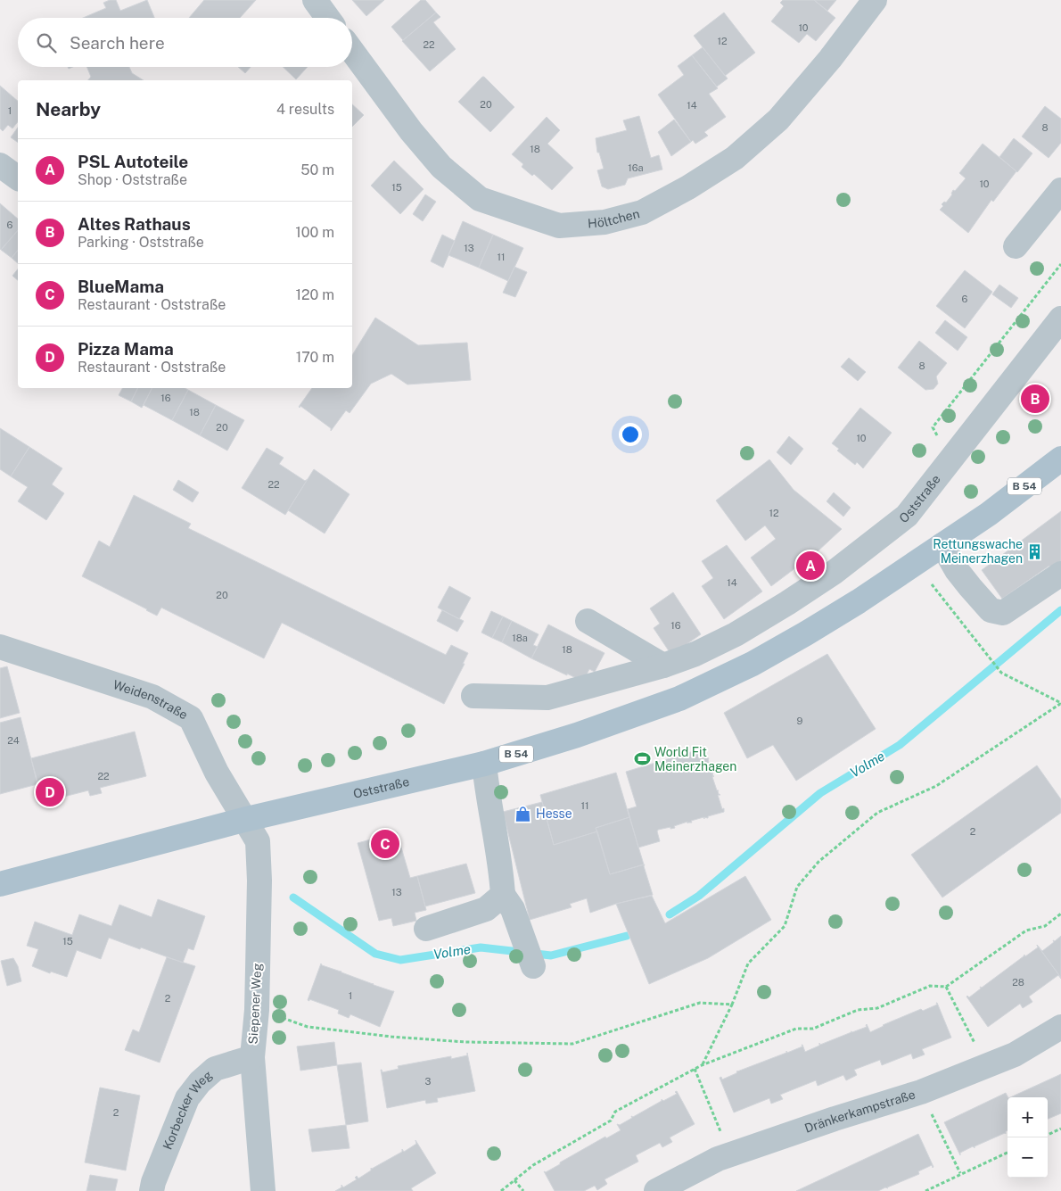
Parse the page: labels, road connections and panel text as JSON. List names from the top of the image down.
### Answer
{
  "streets": {
    "main road": ["B 54", "Oststraße"],
    "street": [
      "Höltchen",
      "Weidenstraße",
      "Siepener Weg",
      "Korbecker Weg",
      "Dränkerkampstraße"
    ]
  },
  "crossings": [
    ["Oststraße", "Weidenstraße"],
    ["Oststraße", "Siepener Weg"],
    ["Weidenstraße", "Siepener Weg"],
    ["Siepener Weg", "Korbecker Weg"]
  ],
  "water": ["Volme"],
  "places": {
    "building": ["Rettungswache Meinerzhagen"],
    "sports": ["World Fit Meinerzhagen"],
    "shop": ["Hesse"]
  },
  "house_numbers": [
    "10",
    "12",
    "22",
    "20",
    "14",
    "1",
    "8",
    "18",
    "16a",
    "10",
    "15",
    "6",
    "13",
    "11",
    "6",
    "8",
    "16",
    "18",
    "20",
    "10",
    "22",
    "12",
    "14",
    "20",
    "16",
    "18a",
    "18",
    "9",
    "24",
    "22",
    "11",
    "2",
    "13",
    "15",
    "28",
    "1",
    "2",
    "3",
    "2"
  ],
  "page": {
    "search": "Search here",
    "heading": ["Nearby", "4 results"],
    "list": [
      {
        "mark": "A",
        "name": "PSL Autoteile",
        "note": "Shop · Oststraße",
        "value": "50 m"
      },
      {
        "mark": "B",
        "name": "Altes Rathaus",
        "note": "Parking · Oststraße",
        "value": "100 m"
      },
      {
        "mark": "C",
        "name": "BlueMama",
        "note": "Restaurant · Oststraße",
        "value": "120 m"
      },
      {
        "mark": "D",
        "name": "Pizza Mama",
        "note": "Restaurant · Oststraße",
        "value": "170 m"
      }
    ],
    "pins": [
      "B",
      "A",
      "D",
      "C"
    ],
    "map_buttons": ["+", "−"]
  }
}
